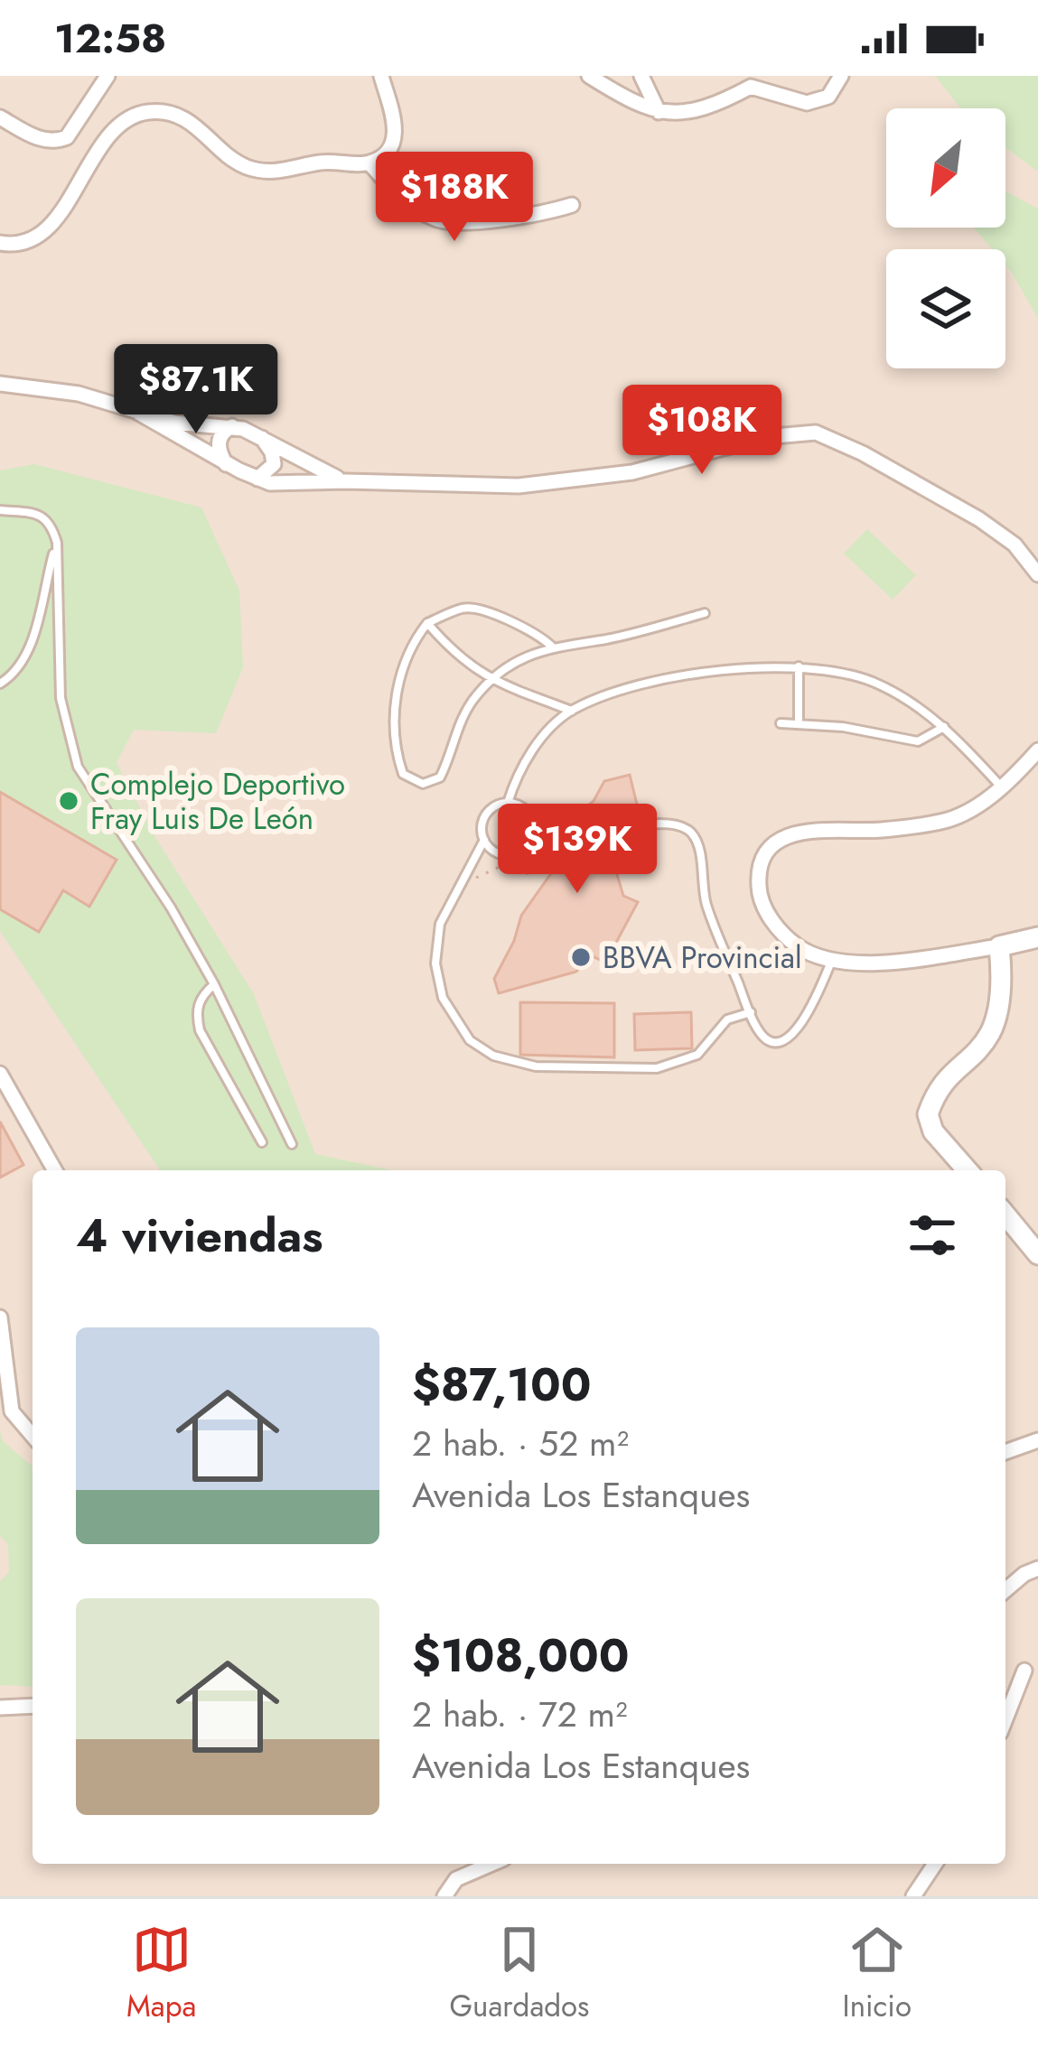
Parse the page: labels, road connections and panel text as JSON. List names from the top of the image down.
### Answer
{
  "places": ["Complejo Deportivo Fray Luis De León", "BBVA Provincial"],
  "north": "bottom left",
  "page": {
    "status": "12:58",
    "price": [
      "$188K",
      "$87.1K",
      "$108K",
      "$139K"
    ],
    "heading": "4 viviendas",
    "list": [
      {
        "name": "$87,100",
        "note": "2 hab. · 52 m² · Avenida Los Estanques"
      },
      {
        "name": "$108,000",
        "note": "2 hab. · 72 m² · Avenida Los Estanques"
      }
    ],
    "tabs": ["Mapa", "Guardados", "Inicio"]
  }
}
